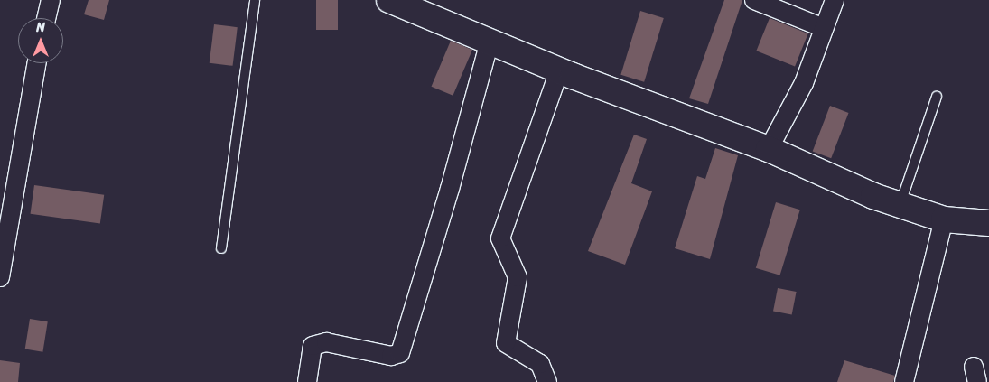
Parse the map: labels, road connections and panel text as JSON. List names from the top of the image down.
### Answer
{
  "north": "top"
}
